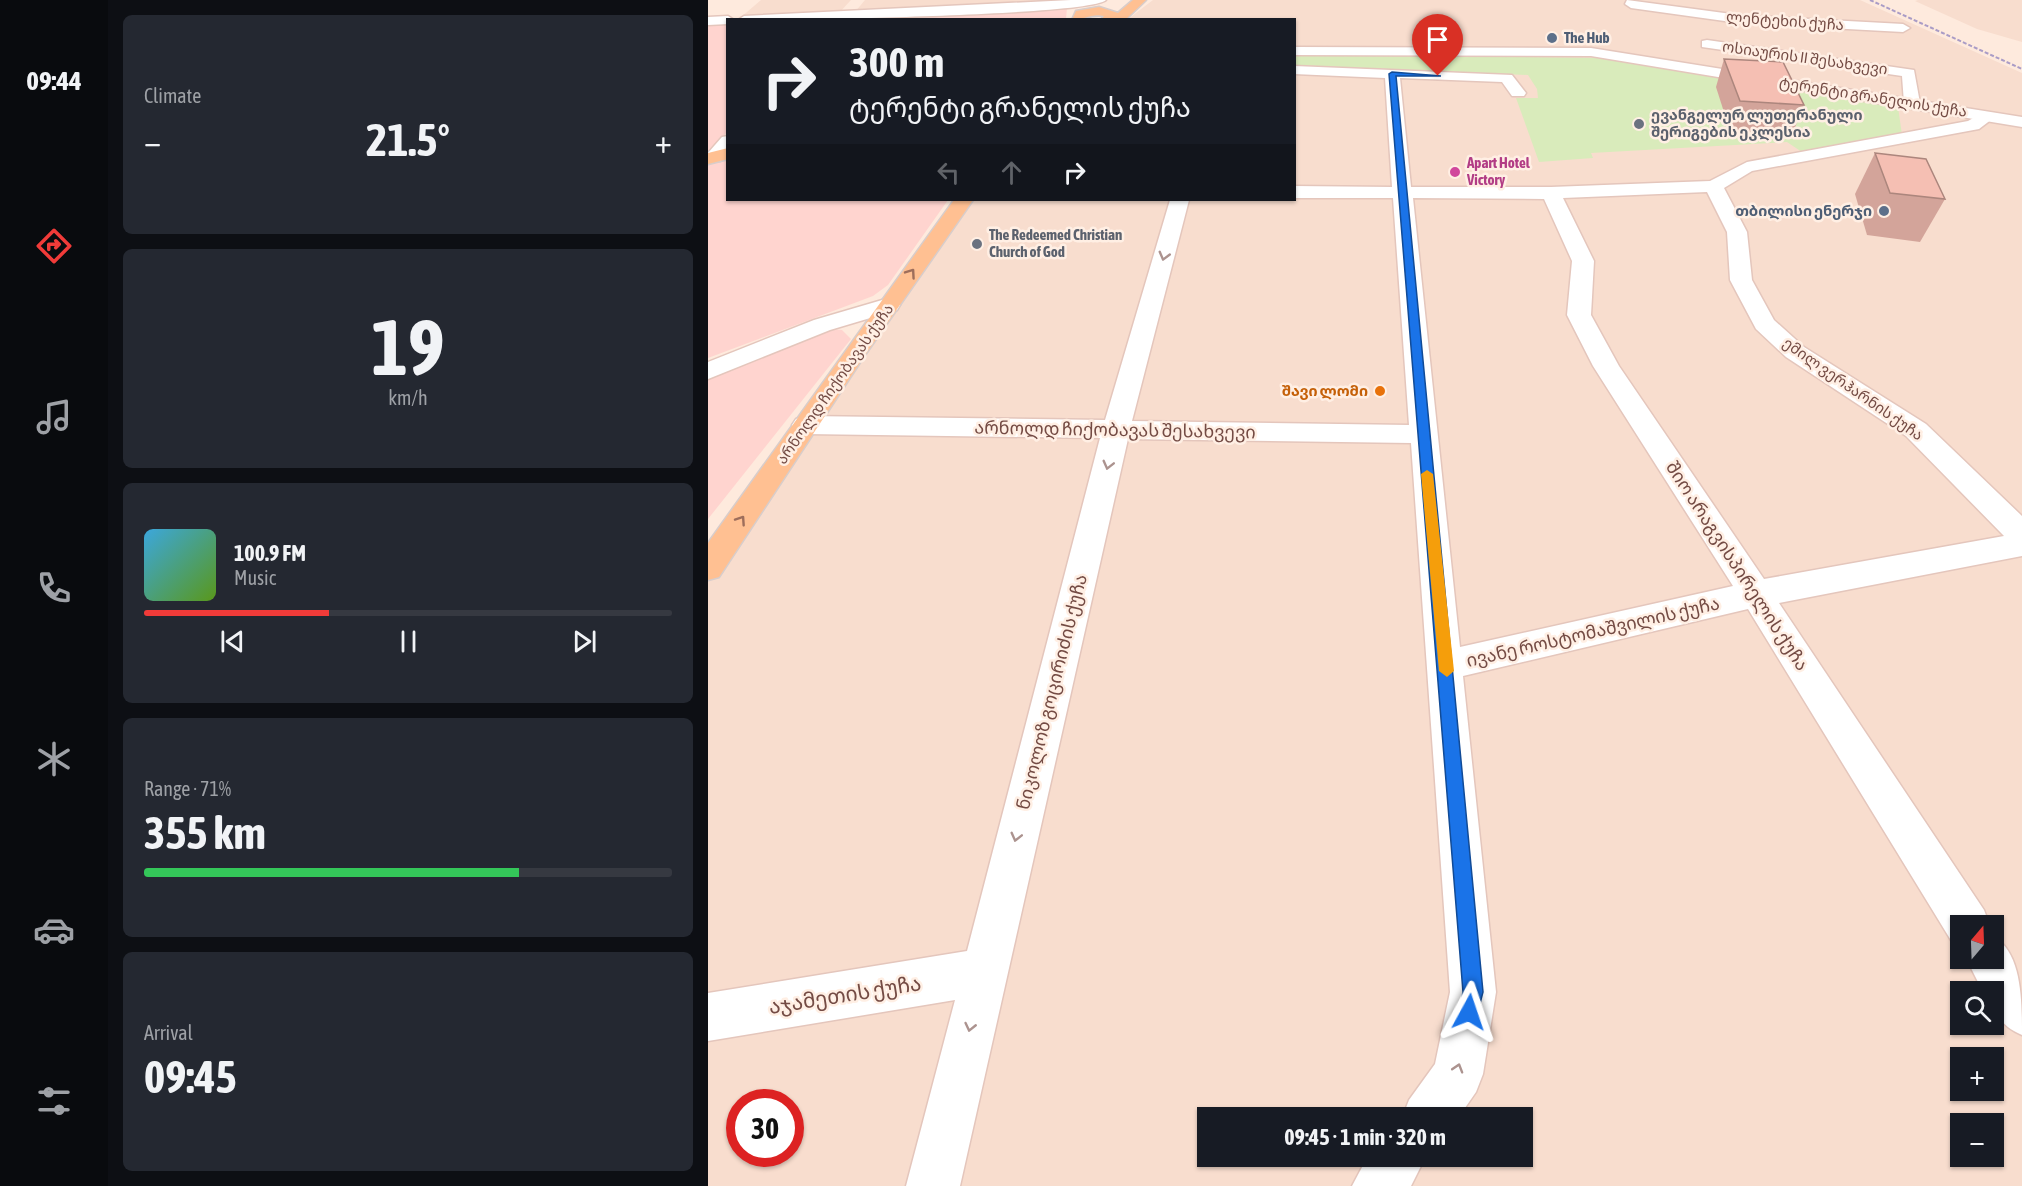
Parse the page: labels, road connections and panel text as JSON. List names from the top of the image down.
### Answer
{
  "streets": {
    "main road": ["არნოლდ ჩიქობავას ქუჩა"],
    "street": [
      "ლენტეხის ქუჩა",
      "ოსიაურის II შესახვევი",
      "ტერენტი გრანელის ქუჩა",
      "ემილ ვერჰარნის ქუჩა",
      "არნოლდ ჩიქობავას შესახვევი",
      "შიო არაგვისპირელის ქუჩა",
      "ივანე როსტომაშვილის ქუჩა",
      "ნიკოლოზ გოცირიძის ქუჩა",
      "აჯამეთის ქუჩა"
    ]
  },
  "crossings": [
    ["ოსიაურის II შესახვევი", "ტერენტი გრანელის ქუჩა"],
    ["არნოლდ ჩიქობავას ქუჩა", "არნოლდ ჩიქობავას შესახვევი"],
    ["არნოლდ ჩიქობავას შესახვევი", "ნიკოლოზ გოცირიძის ქუჩა"],
    ["შიო არაგვისპირელის ქუჩა", "ივანე როსტომაშვილის ქუჩა"],
    ["ნიკოლოზ გოცირიძის ქუჩა", "აჯამეთის ქუჩა"]
  ],
  "one_way": ["არნოლდ ჩიქობავას ქუჩა", "ნიკოლოზ გოცირიძის ქუჩა"],
  "places": [
    "The Hub",
    "ევანგელურ ლუთერანული შერიგების ეკლესია",
    "Apart Hotel Victory",
    "თბილისი ენერჯი",
    "The Redeemed Christian Church of God",
    "შავი ლომი"
  ],
  "north": "top",
  "page": {
    "tabs": "09:44",
    "tile": [
      "Climate",
      ["19", "km/h"],
      ["Range · 71%", "355 km"],
      ["Arrival", "09:45"]
    ],
    "turn": ["300 m", "ტერენტი გრანელის ქუჩა"],
    "heat": ["−", "21.5°", "+"],
    "song": ["100.9 FM", "Music"],
    "map_buttons": ["+", "−"],
    "limit": "30",
    "trip": "09:45 · 1 min · 320 m"
  }
}
